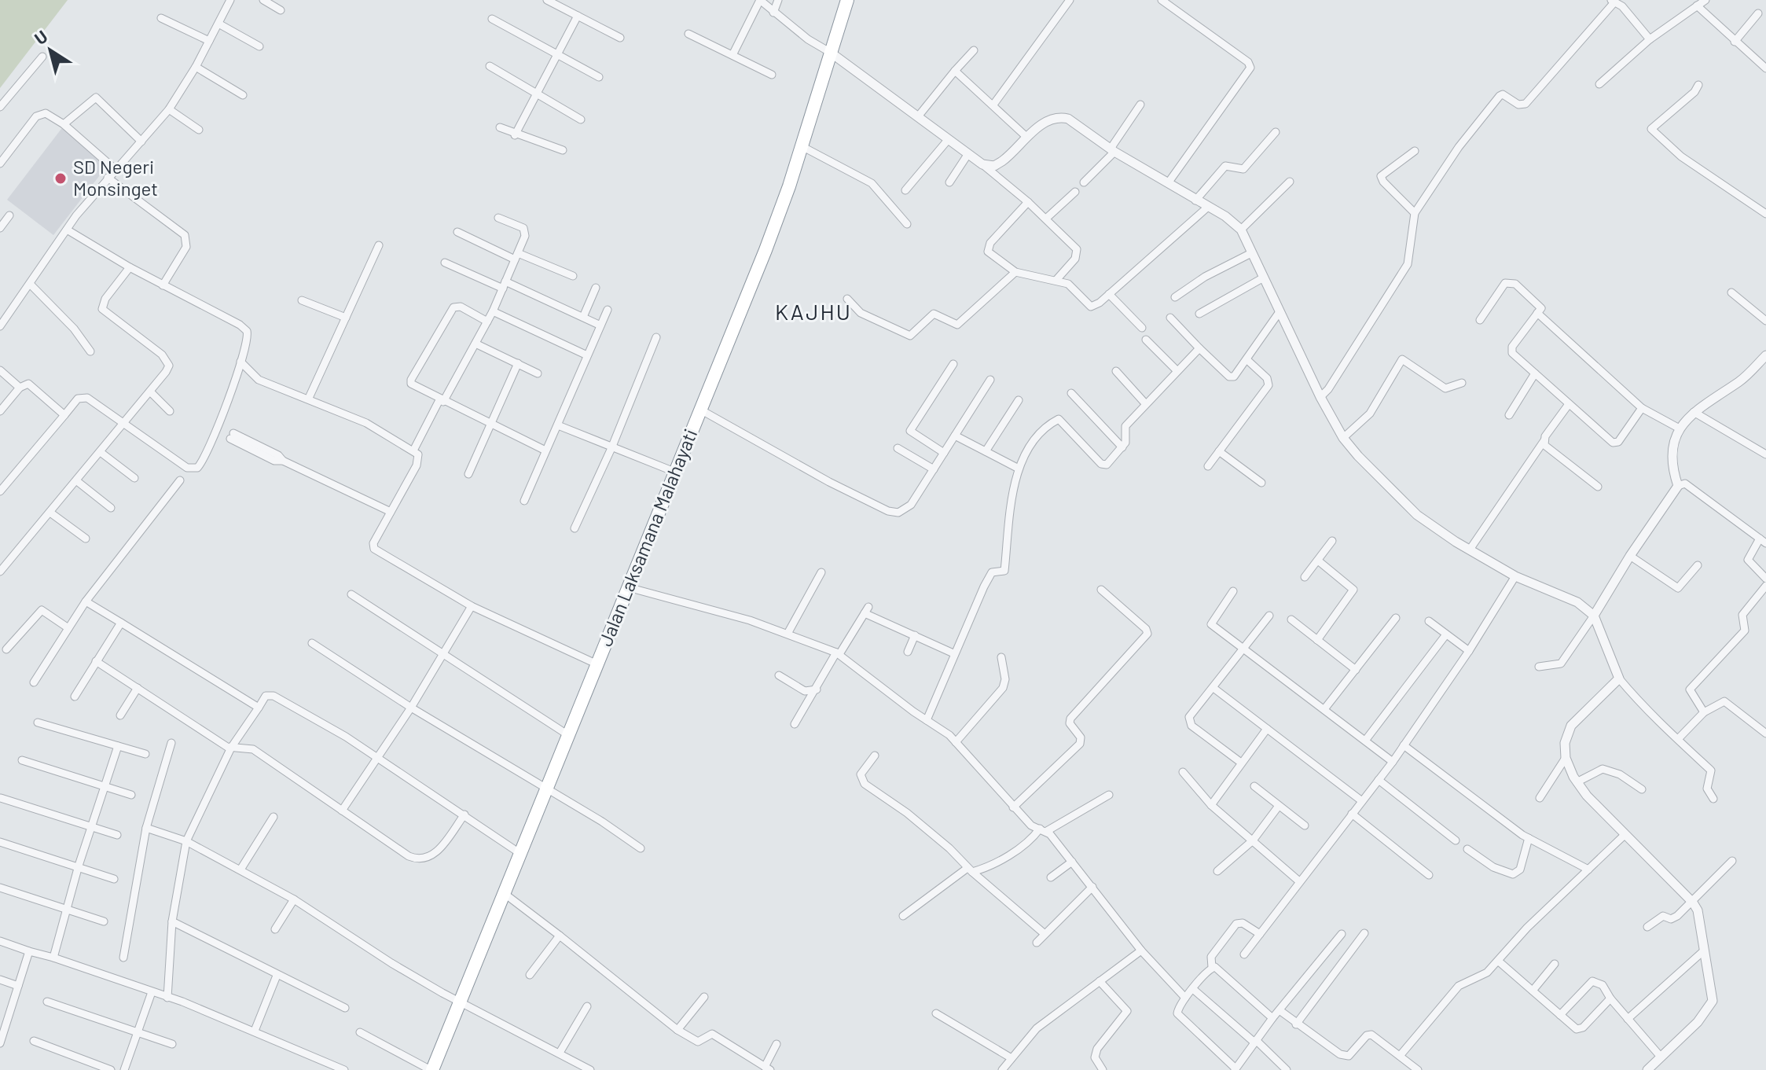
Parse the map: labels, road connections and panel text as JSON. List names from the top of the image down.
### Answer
{
  "streets": {
    "highway": ["Jalan Laksamana Malahayati"]
  },
  "districts": ["KAJHU"],
  "places": ["SD Negeri Monsinget"],
  "north": "top left"
}
